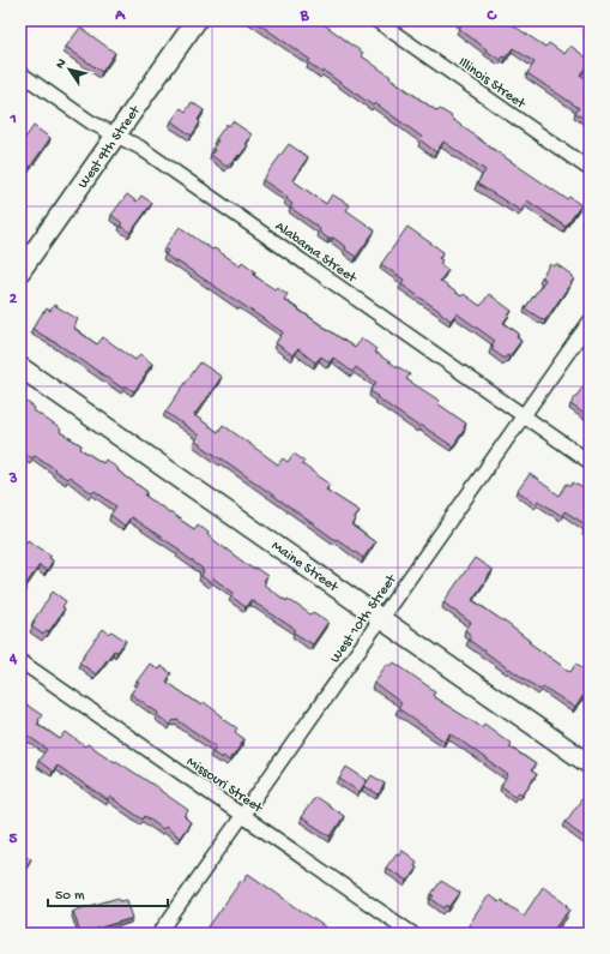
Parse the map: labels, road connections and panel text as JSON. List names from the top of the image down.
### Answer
{
  "streets": {
    "street": [
      "Illinois Street",
      "West 9th Street",
      "Alabama Street",
      "Maine Street",
      "West 10th Street",
      "Missouri Street"
    ]
  },
  "crossings": [
    ["West 9th Street", "Alabama Street"],
    ["Alabama Street", "West 10th Street"],
    ["Maine Street", "West 10th Street"],
    ["West 10th Street", "Missouri Street"]
  ],
  "scale_bar": "50 m",
  "north": "top left",
  "grid": {
    "columns": ["A", "B", "C"],
    "rows": [
      "1",
      "2",
      "3",
      "4",
      "5"
    ]
  }
}
